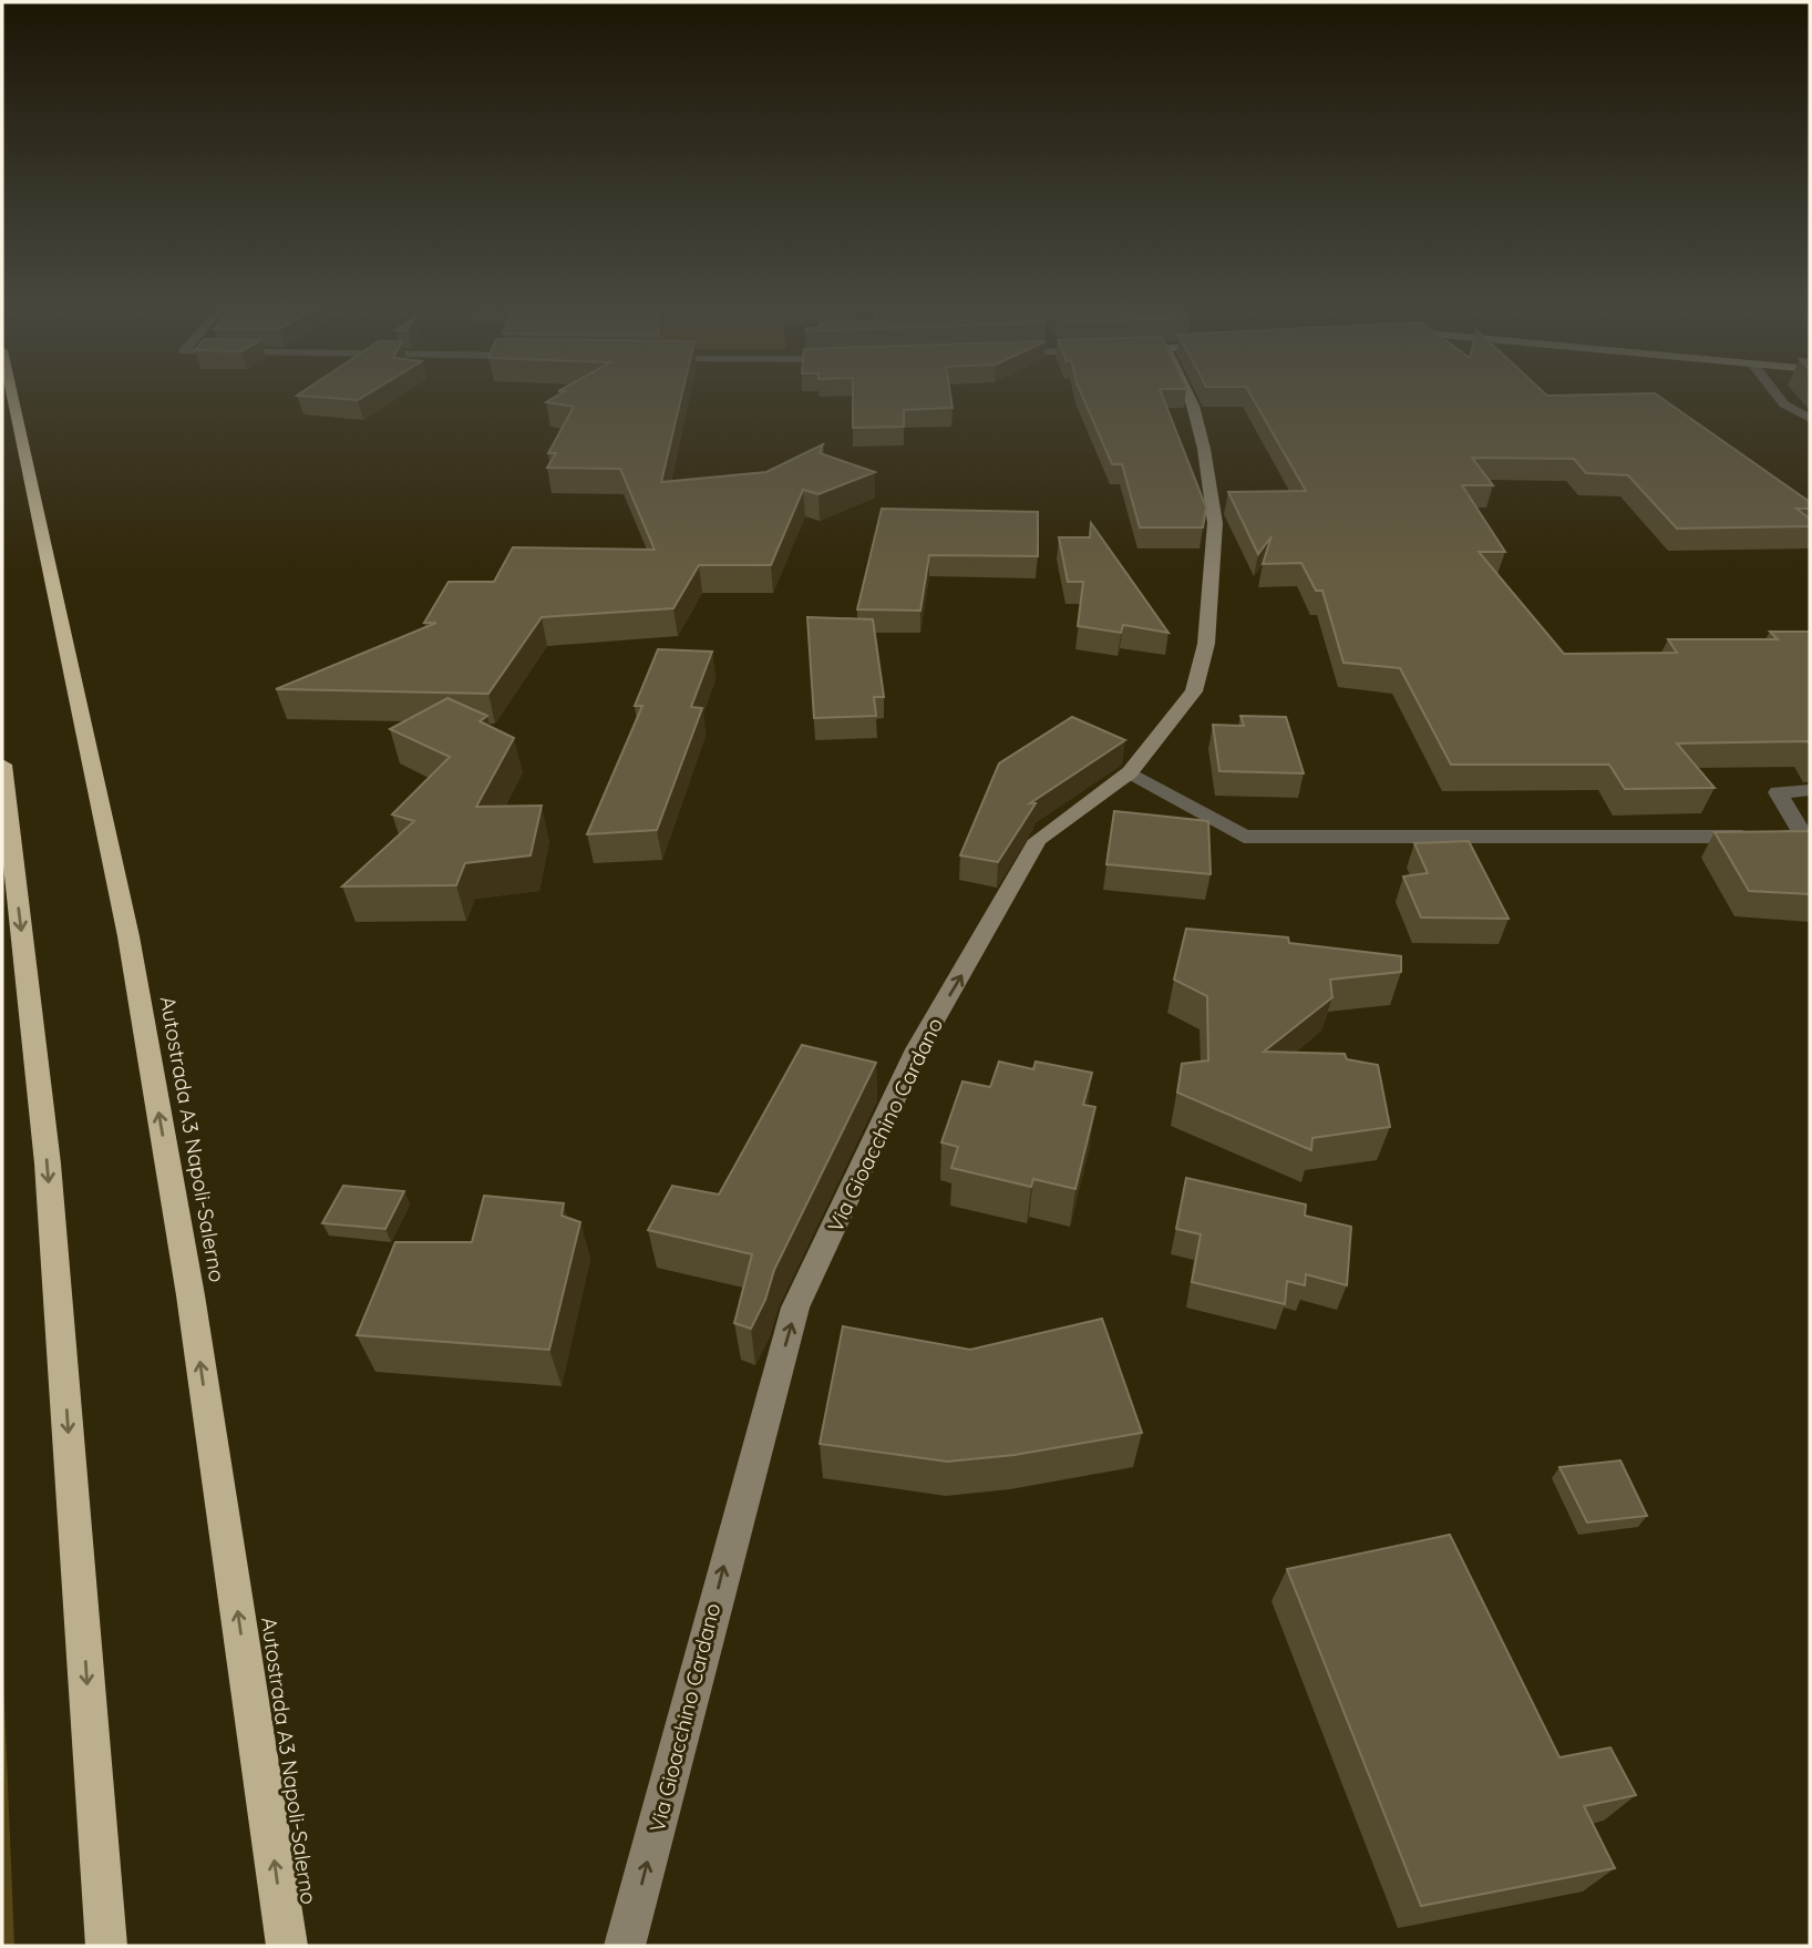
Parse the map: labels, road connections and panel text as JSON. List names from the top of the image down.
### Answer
{
  "streets": {
    "highway": ["Autostrada A3 Napoli-Salerno"],
    "street": ["Via Gioacchino Cardano"]
  },
  "one_way": ["Via Gioacchino Cardano"]
}
